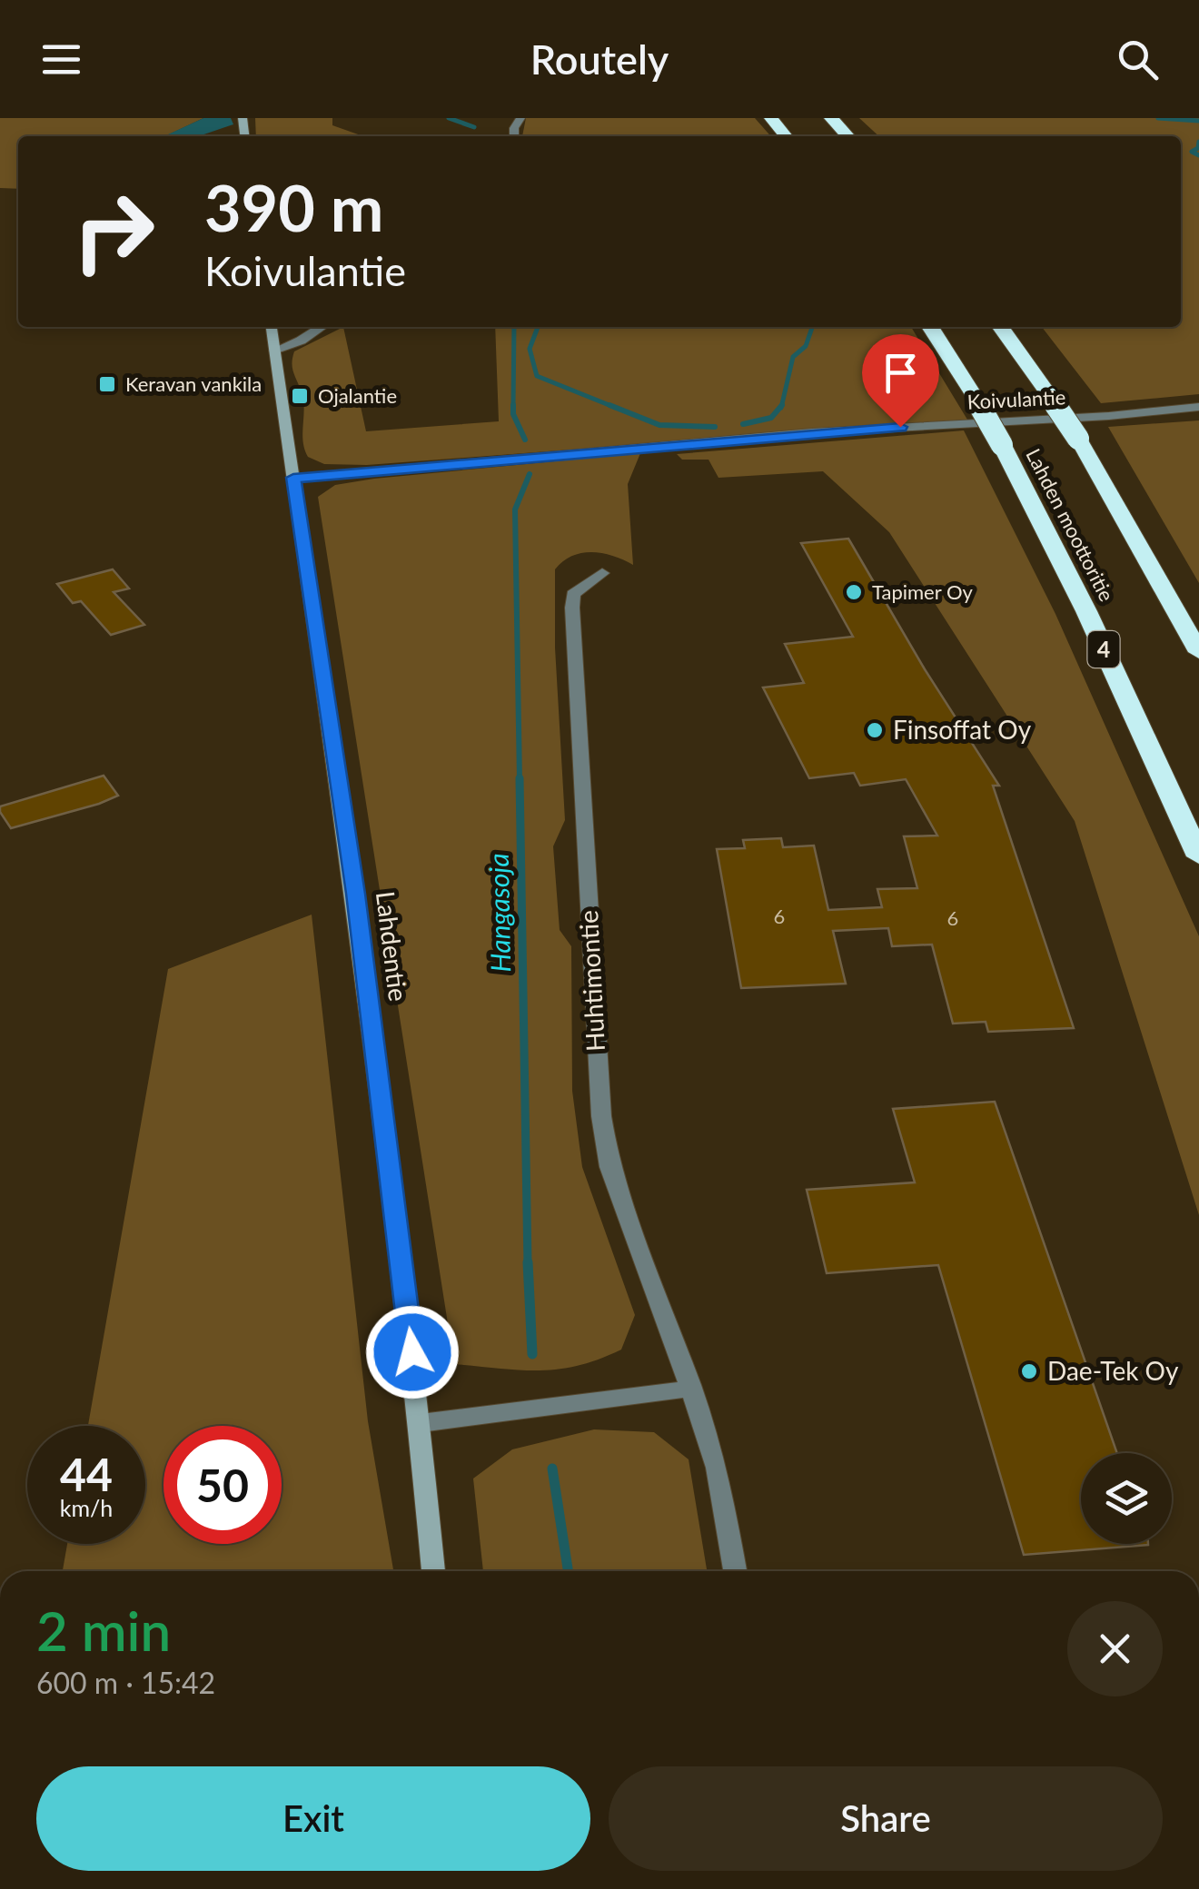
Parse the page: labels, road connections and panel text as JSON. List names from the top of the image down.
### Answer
{
  "streets": {
    "highway": ["Lahden moottoritie", "4"],
    "main road": ["Lahdentie"],
    "street": ["Koivulantie", "Huhtimontie"]
  },
  "crossings": [
    ["Koivulantie", "Lahdentie"]
  ],
  "water": ["Hangasoja"],
  "places": {
    "transit": ["Keravan vankila", "Ojalantie"],
    "other": ["Tapimer Oy", "Finsoffat Oy", "Dae-Tek Oy"]
  },
  "house_numbers": ["6", "6"],
  "page": {
    "header": "Routely",
    "turn": ["390 m", "Koivulantie"],
    "speed": "44 km/h",
    "limit": "50",
    "heading": ["2 min", "600 m · 15:42"],
    "buttons": ["Exit", "Share"]
  }
}
